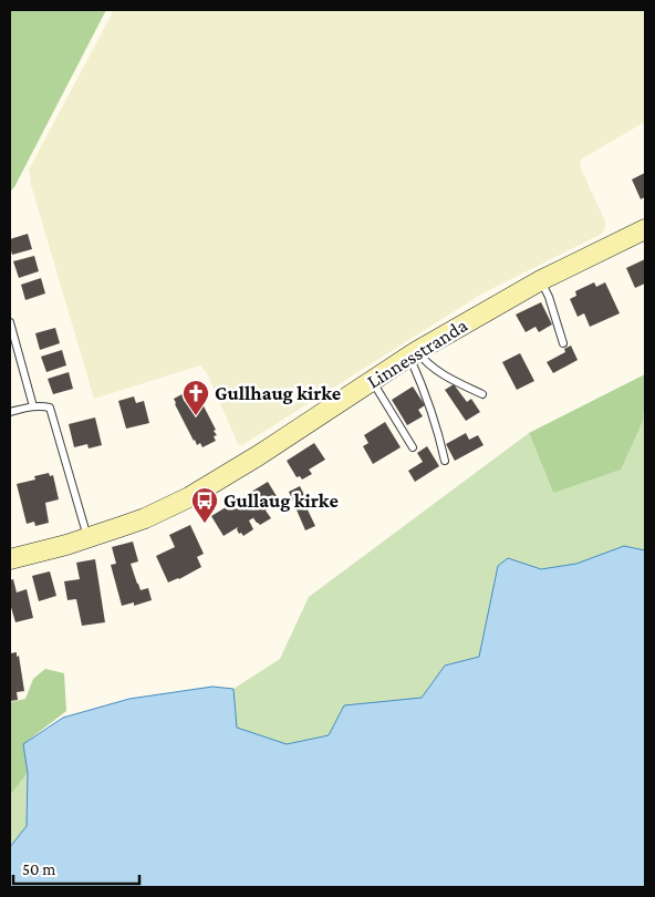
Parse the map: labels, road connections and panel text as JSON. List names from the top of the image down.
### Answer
{
  "streets": {
    "street": ["Linnesstranda"]
  },
  "places": {
    "church": ["Gullhaug kirke"],
    "bus stop": ["Gullaug kirke"]
  },
  "scale_bar": "50 m"
}
